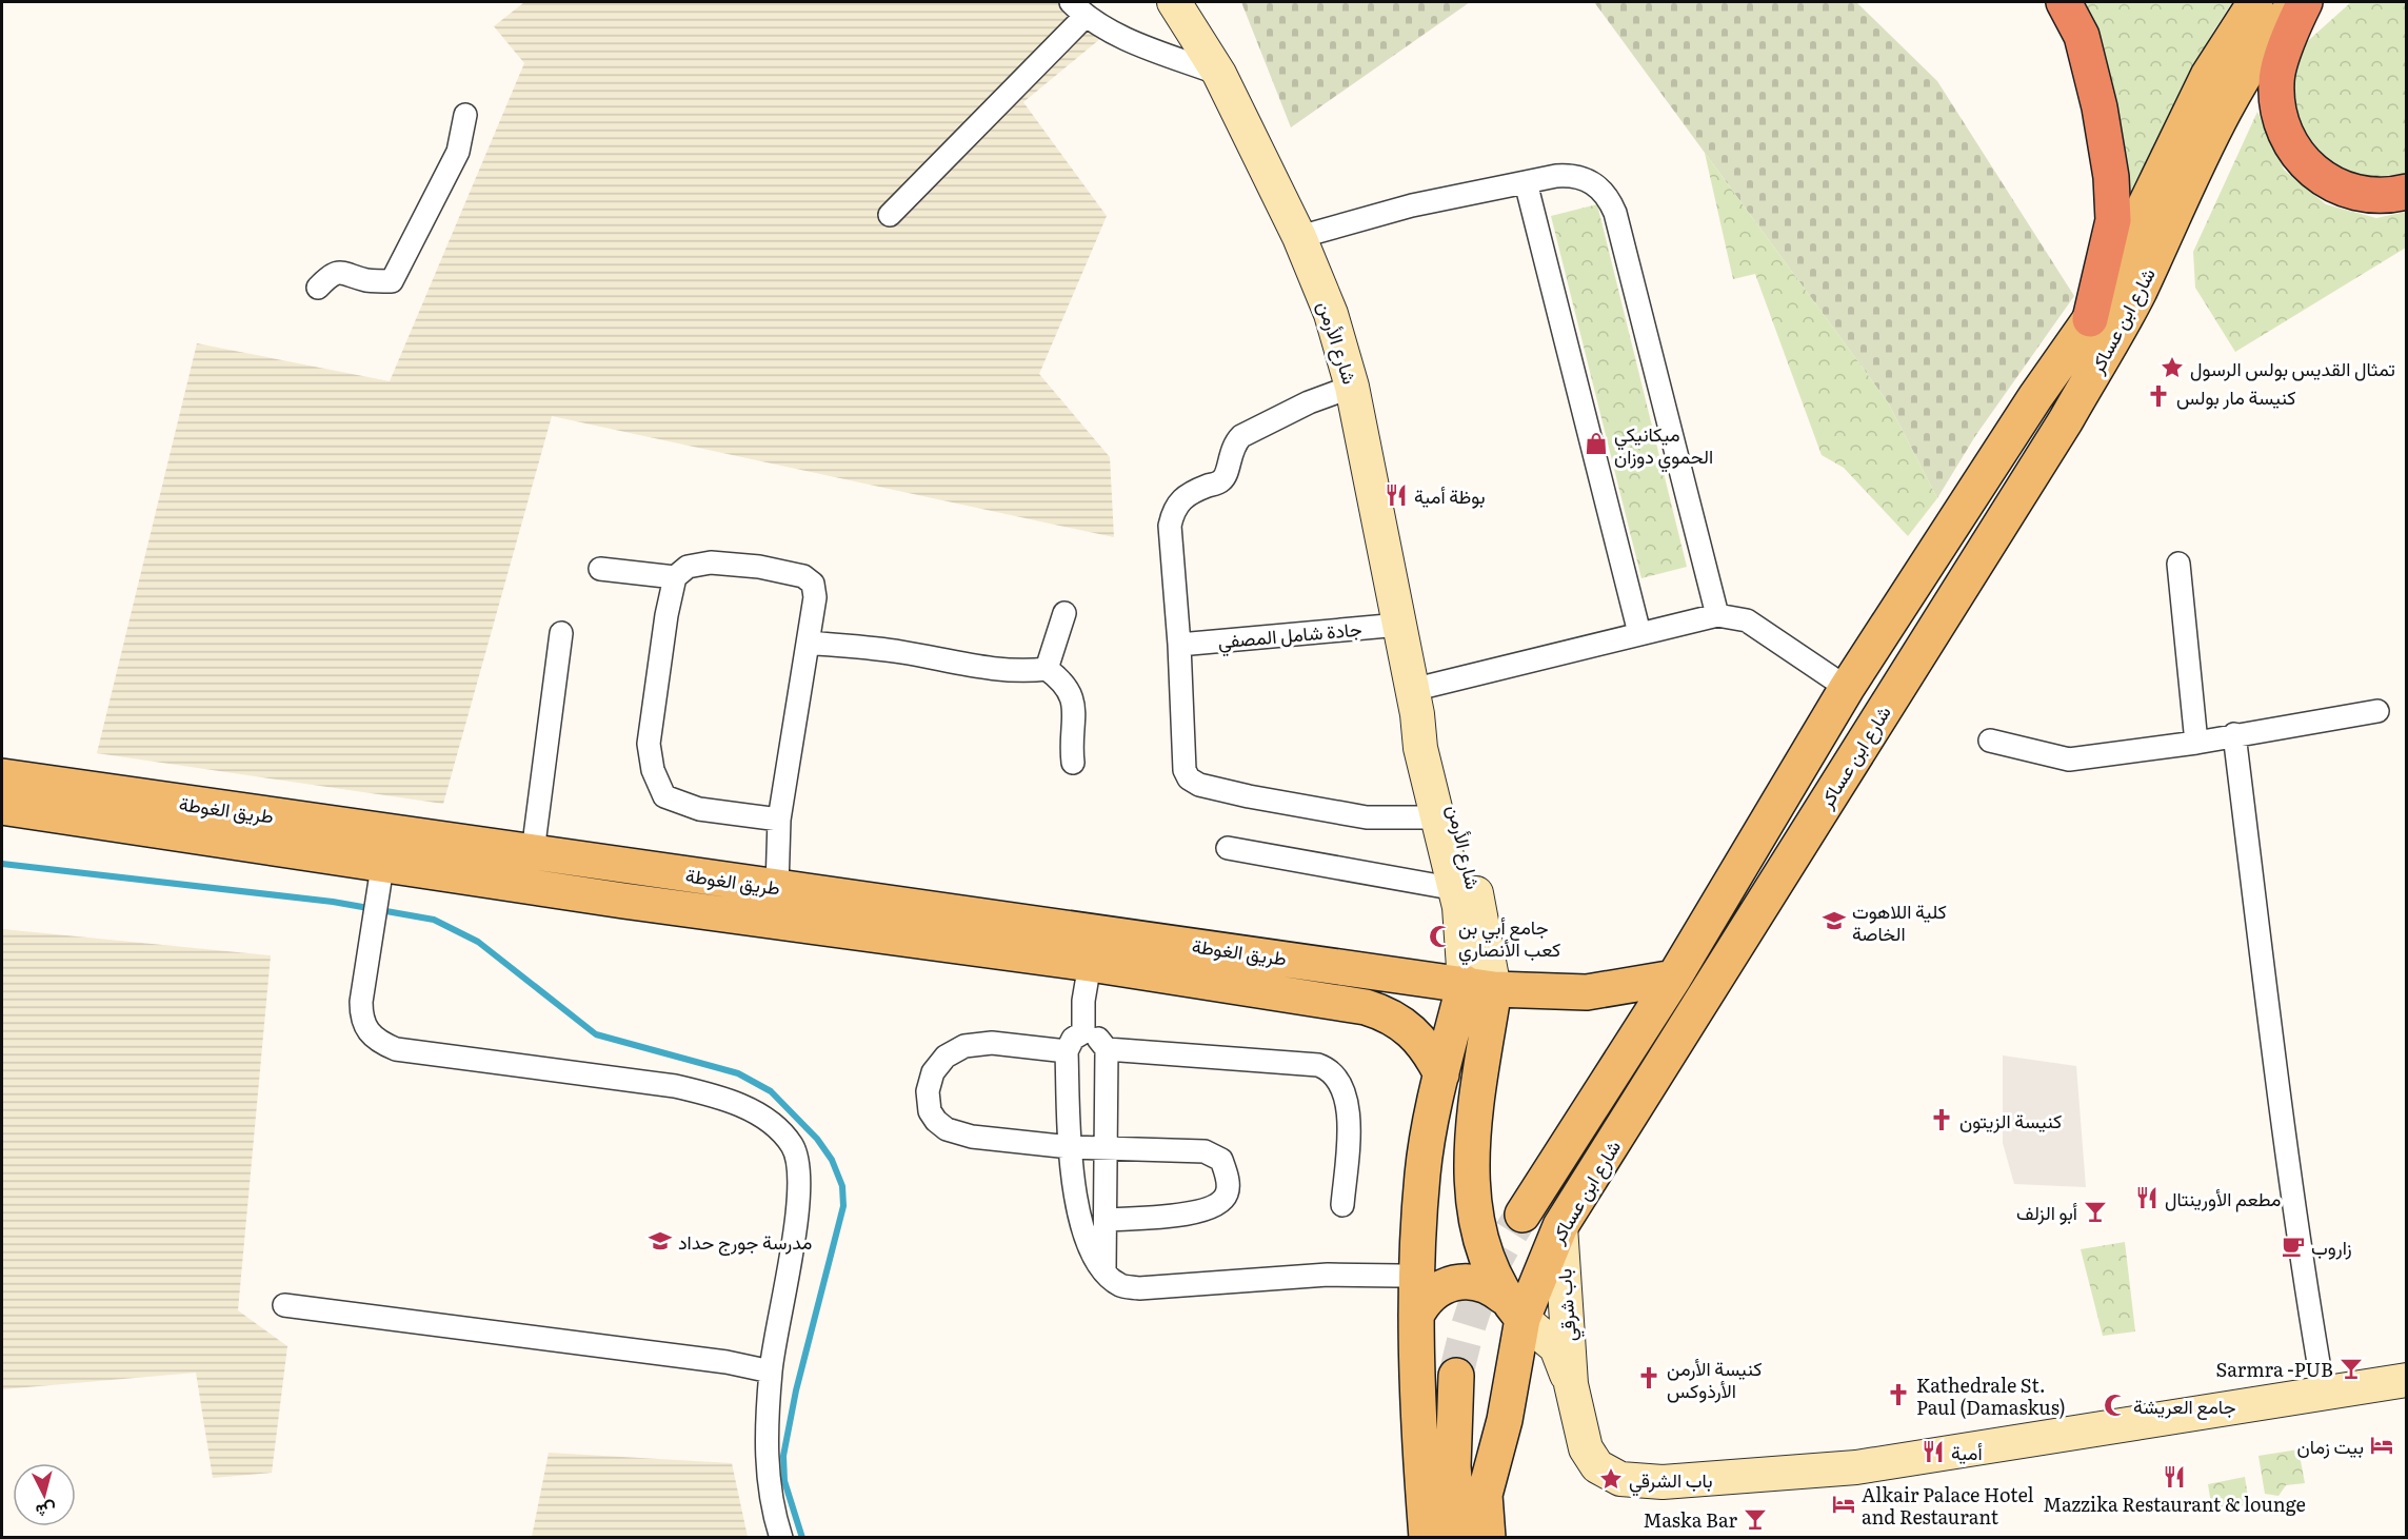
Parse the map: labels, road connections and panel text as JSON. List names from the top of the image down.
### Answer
{
  "streets": {
    "main road": [
      "شارع ابن عساكر",
      "شارع الأرمن",
      "طريق الغوطة",
      "باب شرقي"
    ],
    "street": ["جادة شامل المصفي"]
  },
  "crossings": [
    ["شارع ابن عساكر", "طريق الغوطة"],
    ["شارع ابن عساكر", "باب شرقي"],
    ["شارع الأرمن", "جادة شامل المصفي"],
    ["شارع الأرمن", "طريق الغوطة"]
  ],
  "places": {
    "place": ["تمثال القديس بولس الرسول", "باب الشرقي"],
    "church": [
      "كنيسة مار بولس",
      "كنيسة الزيتون",
      "كنيسة الأرمن الأرذوكس",
      "Kathedrale St. Paul (Damaskus)"
    ],
    "shop": ["ميكانيكي الحموي دوزان"],
    "restaurant": [
      "بوظة أمية",
      "مطعم الأورينتال",
      "أمية",
      "Mazzika Restaurant & lounge"
    ],
    "school or university": ["كلية اللاهوت الخاصة", "مدرسة جورج حداد"],
    "mosque": ["جامع أبي بن كعب الأنصاري", "جامع العريشة"],
    "bar": ["أبو الزلف", "Sarmra -PUB", "Maska Bar"],
    "cafe": ["زاروب"],
    "hotel": ["بيت زمان", "Alkair Palace Hotel and Restaurant"]
  },
  "north": "bottom"
}
